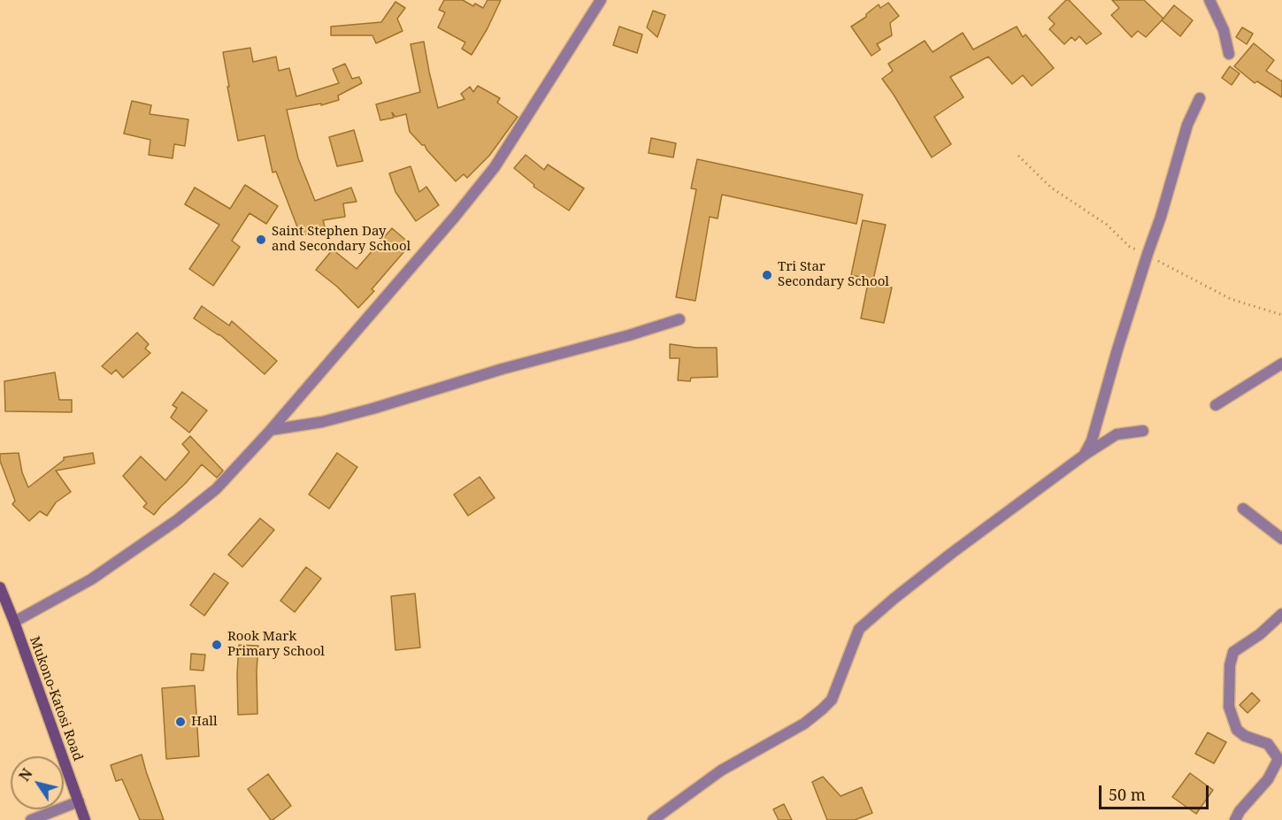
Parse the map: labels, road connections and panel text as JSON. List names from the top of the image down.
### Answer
{
  "streets": {
    "main road": ["Mukono-Katosi Road"]
  },
  "places": [
    "Saint Stephen Day and Secondary School",
    "Tri Star Secondary School",
    "Rook Mark Primary School",
    "Hall"
  ],
  "scale_bar": "50 m",
  "north": "top left"
}
